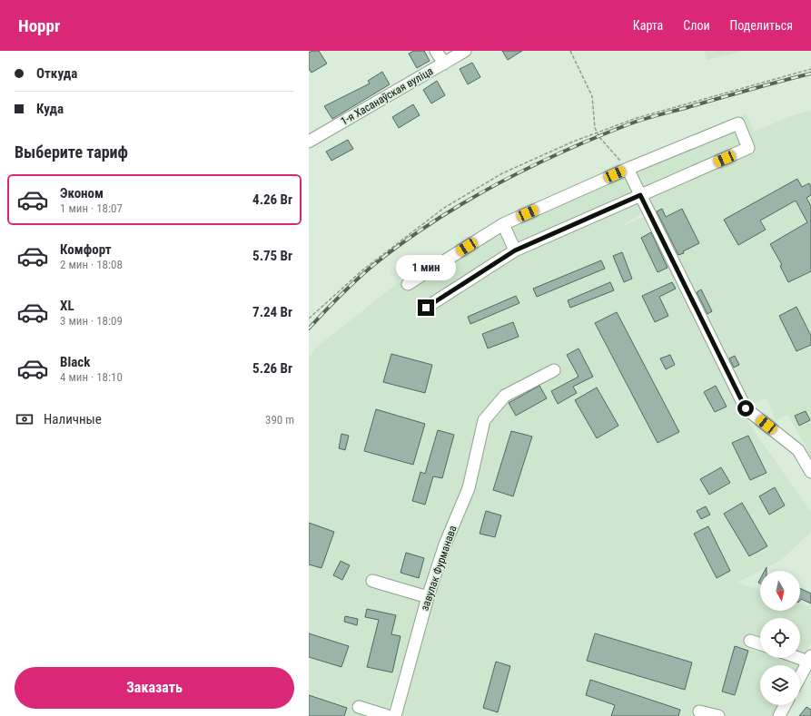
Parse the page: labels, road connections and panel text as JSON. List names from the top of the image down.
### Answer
{
  "streets": {
    "street": ["1-я Хасанаўская вуліца", "завулак Фурманава"]
  },
  "north": "bottom",
  "page": {
    "header": "Hoppr",
    "nav": ["Карта", "Слои", "Поделиться"],
    "banner": ["Откуда", "Куда"],
    "heading": "Выберите тариф",
    "list": [
      {
        "name": "Эконом",
        "note": "1 мин · 18:07",
        "value": "4.26 Br"
      },
      {
        "name": "Комфорт",
        "note": "2 мин · 18:08",
        "value": "5.75 Br"
      },
      {
        "name": "XL",
        "note": "3 мин · 18:09",
        "value": "7.24 Br"
      },
      {
        "name": "Black",
        "note": "4 мин · 18:10",
        "value": "5.26 Br"
      }
    ],
    "bubble": "1 мин",
    "pay": ["Наличные", "390 m"],
    "buttons": "Заказать"
  }
}
